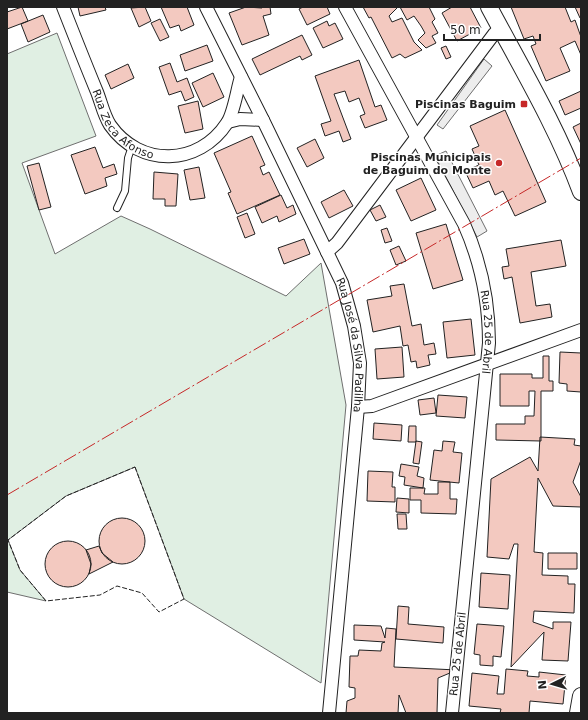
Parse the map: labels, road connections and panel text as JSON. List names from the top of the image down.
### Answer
{
  "streets": {
    "street": ["Rua Zeca Afonso", "Rua 25 de Abril", "Rua José da Silva Padilha"]
  },
  "crossings": [
    ["Rua Zeca Afonso", "Rua José da Silva Padilha"]
  ],
  "places": {
    "transit": ["Piscinas Baguim"],
    "other": ["Piscinas Municipais de Baguim do Monte"]
  },
  "scale_bar": "50 m",
  "north": "left"
}
